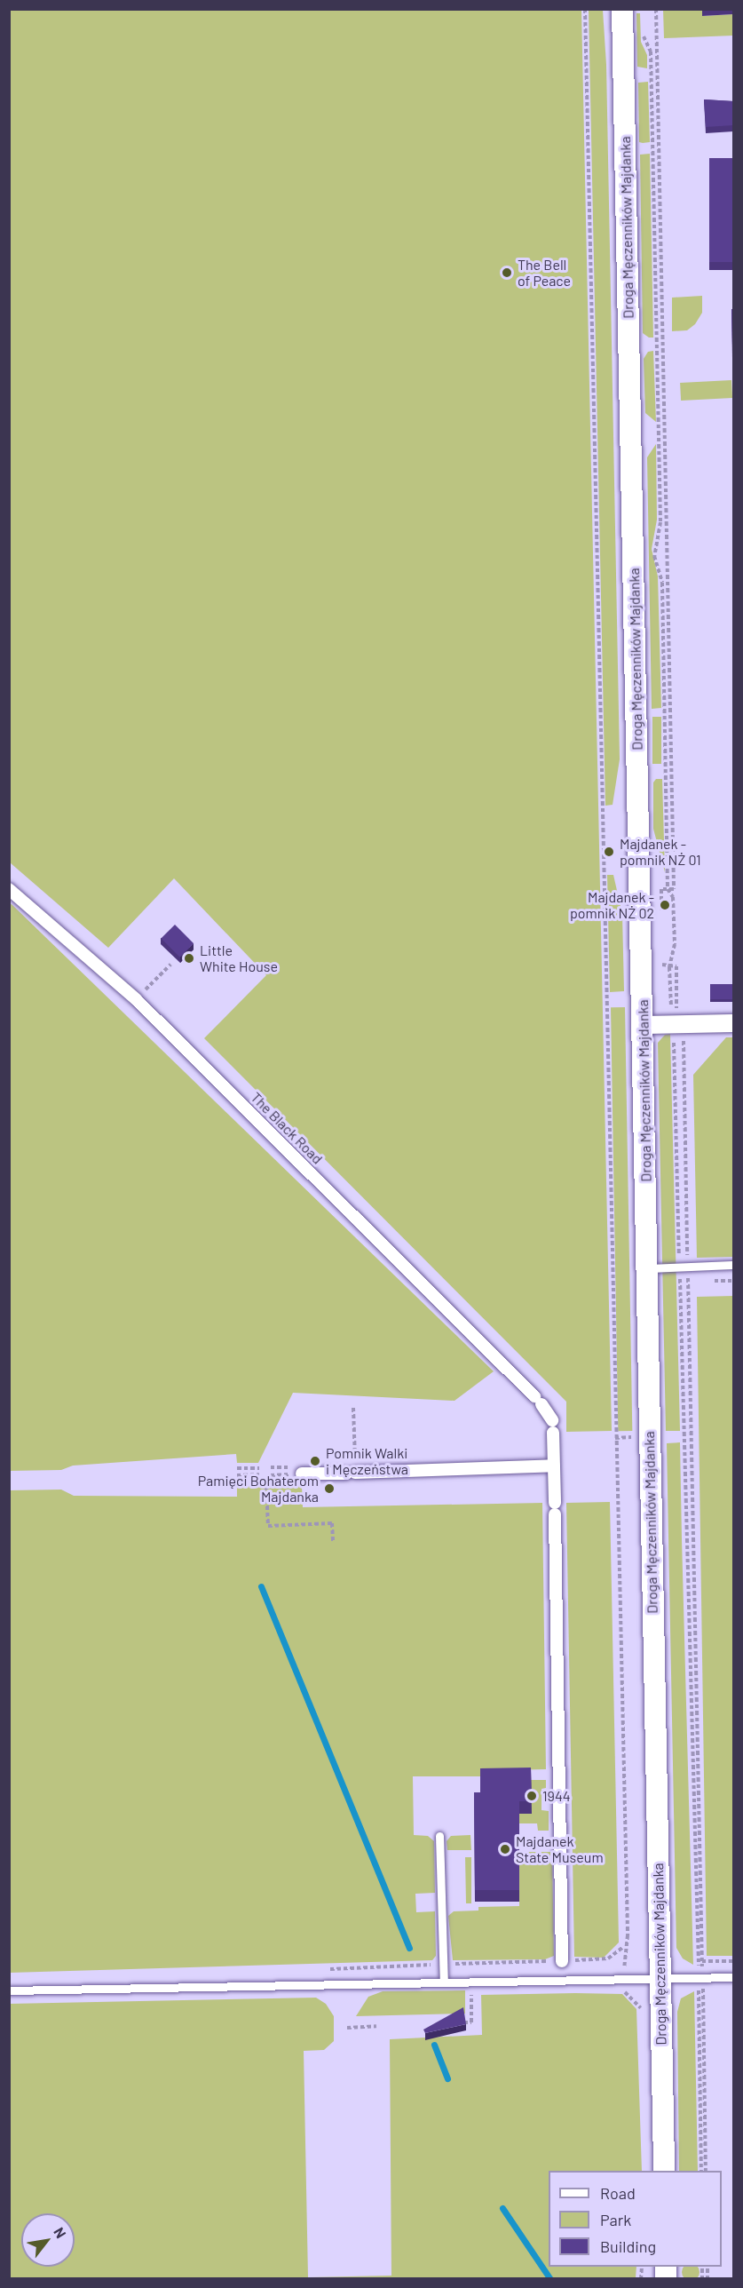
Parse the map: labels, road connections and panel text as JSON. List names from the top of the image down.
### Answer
{
  "streets": {
    "street": ["Droga Męczenników Majdanka", "The Black Road"]
  },
  "places": [
    "The Bell of Peace",
    "Majdanek - pomnik NŻ 01",
    "Majdanek - pomnik NŻ 02",
    "Little White House",
    "Pomnik Walki i Męczeństwa",
    "Pamięci Bohaterom Majdanka",
    "1944",
    "Majdanek State Museum"
  ],
  "legend": ["Road", "Park", "Building"],
  "north": "top right"
}
